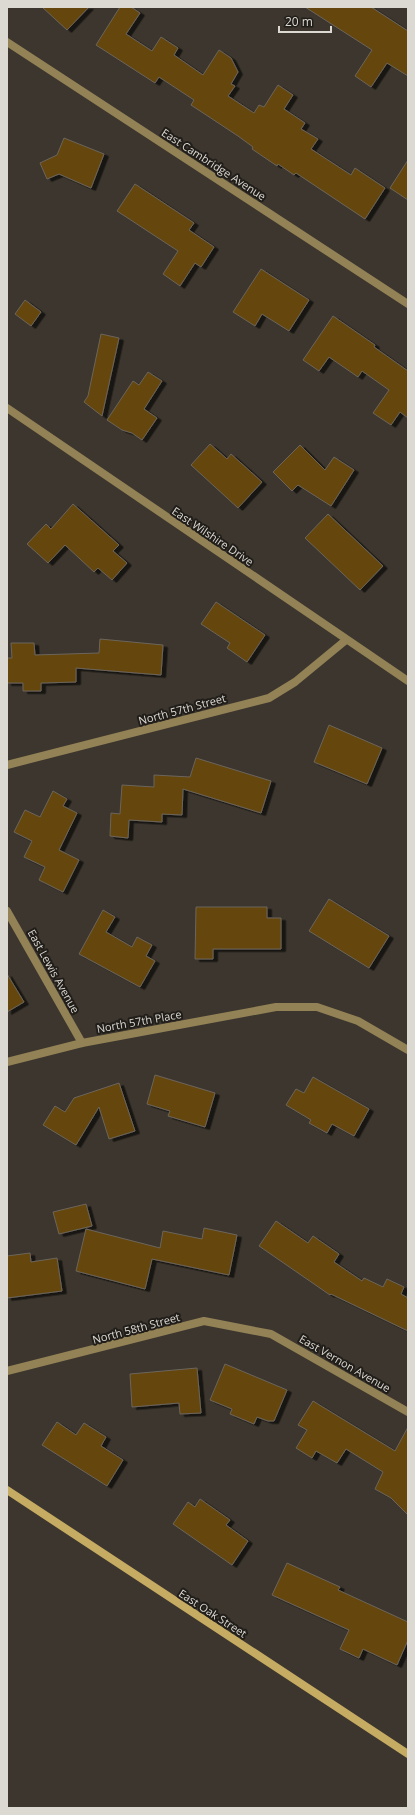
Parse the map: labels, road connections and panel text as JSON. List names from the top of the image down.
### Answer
{
  "streets": {
    "street": [
      "East Cambridge Avenue",
      "East Wilshire Drive",
      "North 57th Street",
      "East Lewis Avenue",
      "North 57th Place",
      "North 58th Street",
      "East Vernon Avenue",
      "East Oak Street"
    ]
  },
  "crossings": [
    ["East Wilshire Drive", "North 57th Street"],
    ["East Lewis Avenue", "North 57th Place"],
    ["North 58th Street", "East Vernon Avenue"]
  ],
  "scale_bar": "20 m"
}
